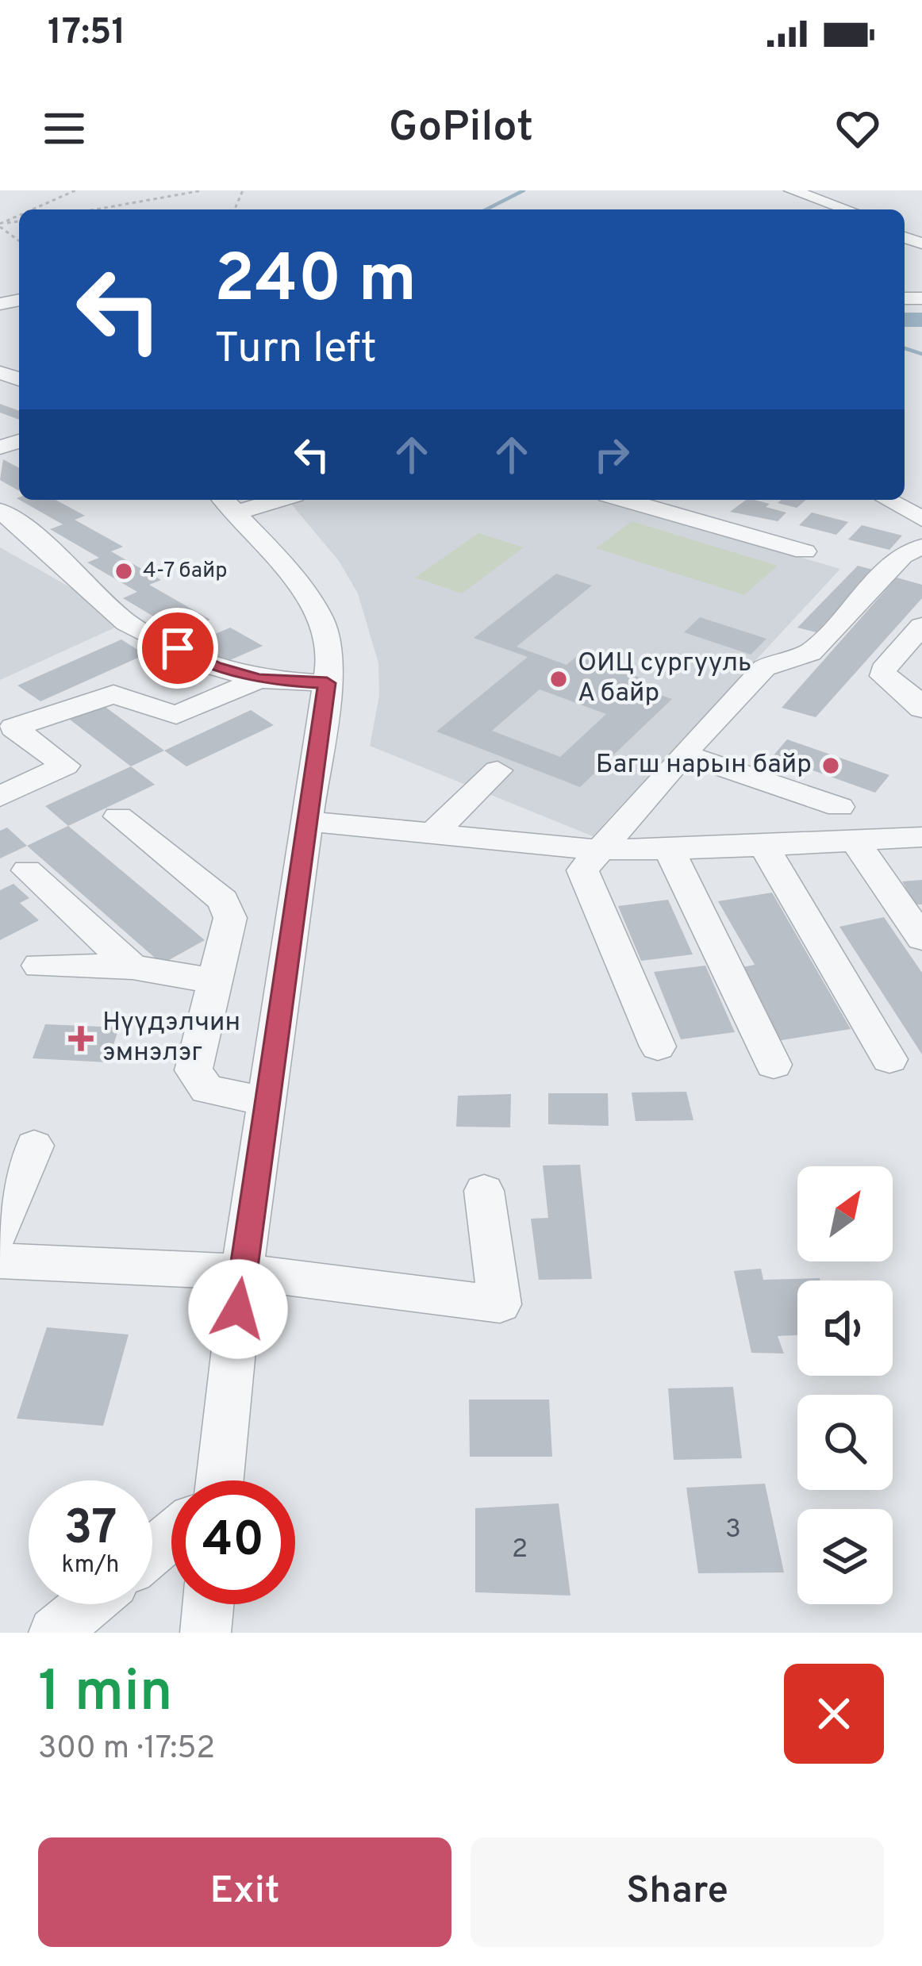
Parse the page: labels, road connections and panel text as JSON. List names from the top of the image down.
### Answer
{
  "places": {
    "other": ["4-7 байр", "ОИЦ сургууль А байр", "Багш нарын байр"],
    "health": ["Нүүдэлчин эмнэлэг"]
  },
  "house_numbers": ["3", "2"],
  "north": "top right",
  "page": {
    "status": "17:51",
    "header": "GoPilot",
    "turn": ["240 m", "Turn left"],
    "speed": "37 km/h",
    "limit": "40",
    "heading": ["1 min", "300 m · 17:52"],
    "buttons": ["Exit", "Share"]
  }
}
